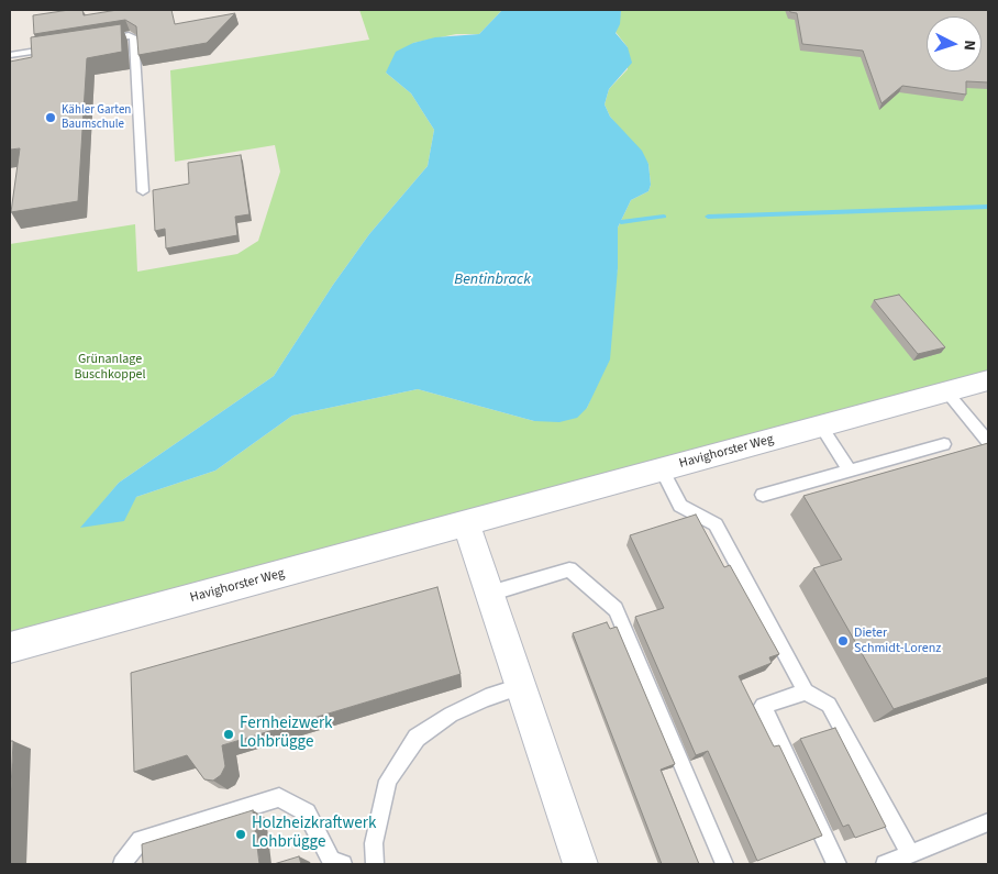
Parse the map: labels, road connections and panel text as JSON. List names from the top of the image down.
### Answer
{
  "streets": {
    "street": ["Havighorster Weg"]
  },
  "water": ["Bentinbrack"],
  "parks": ["Grünanlage Buschkoppel"],
  "places": [
    "Kähler Garten Baumschule",
    "Dieter Schmidt-Lorenz",
    "Fernheizwerk Lohbrügge",
    "Holzheizkraftwerk Lohbrügge"
  ],
  "north": "right"
}
